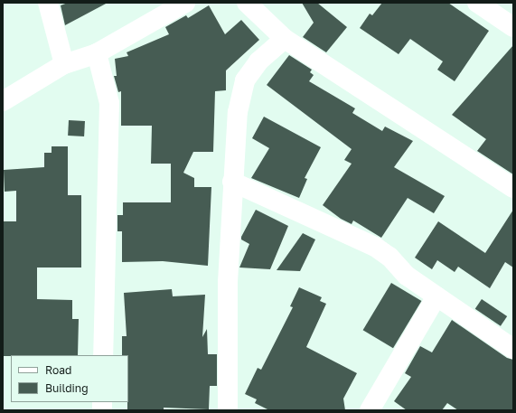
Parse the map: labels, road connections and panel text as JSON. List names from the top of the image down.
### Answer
{
  "legend": ["Road", "Building"]
}
